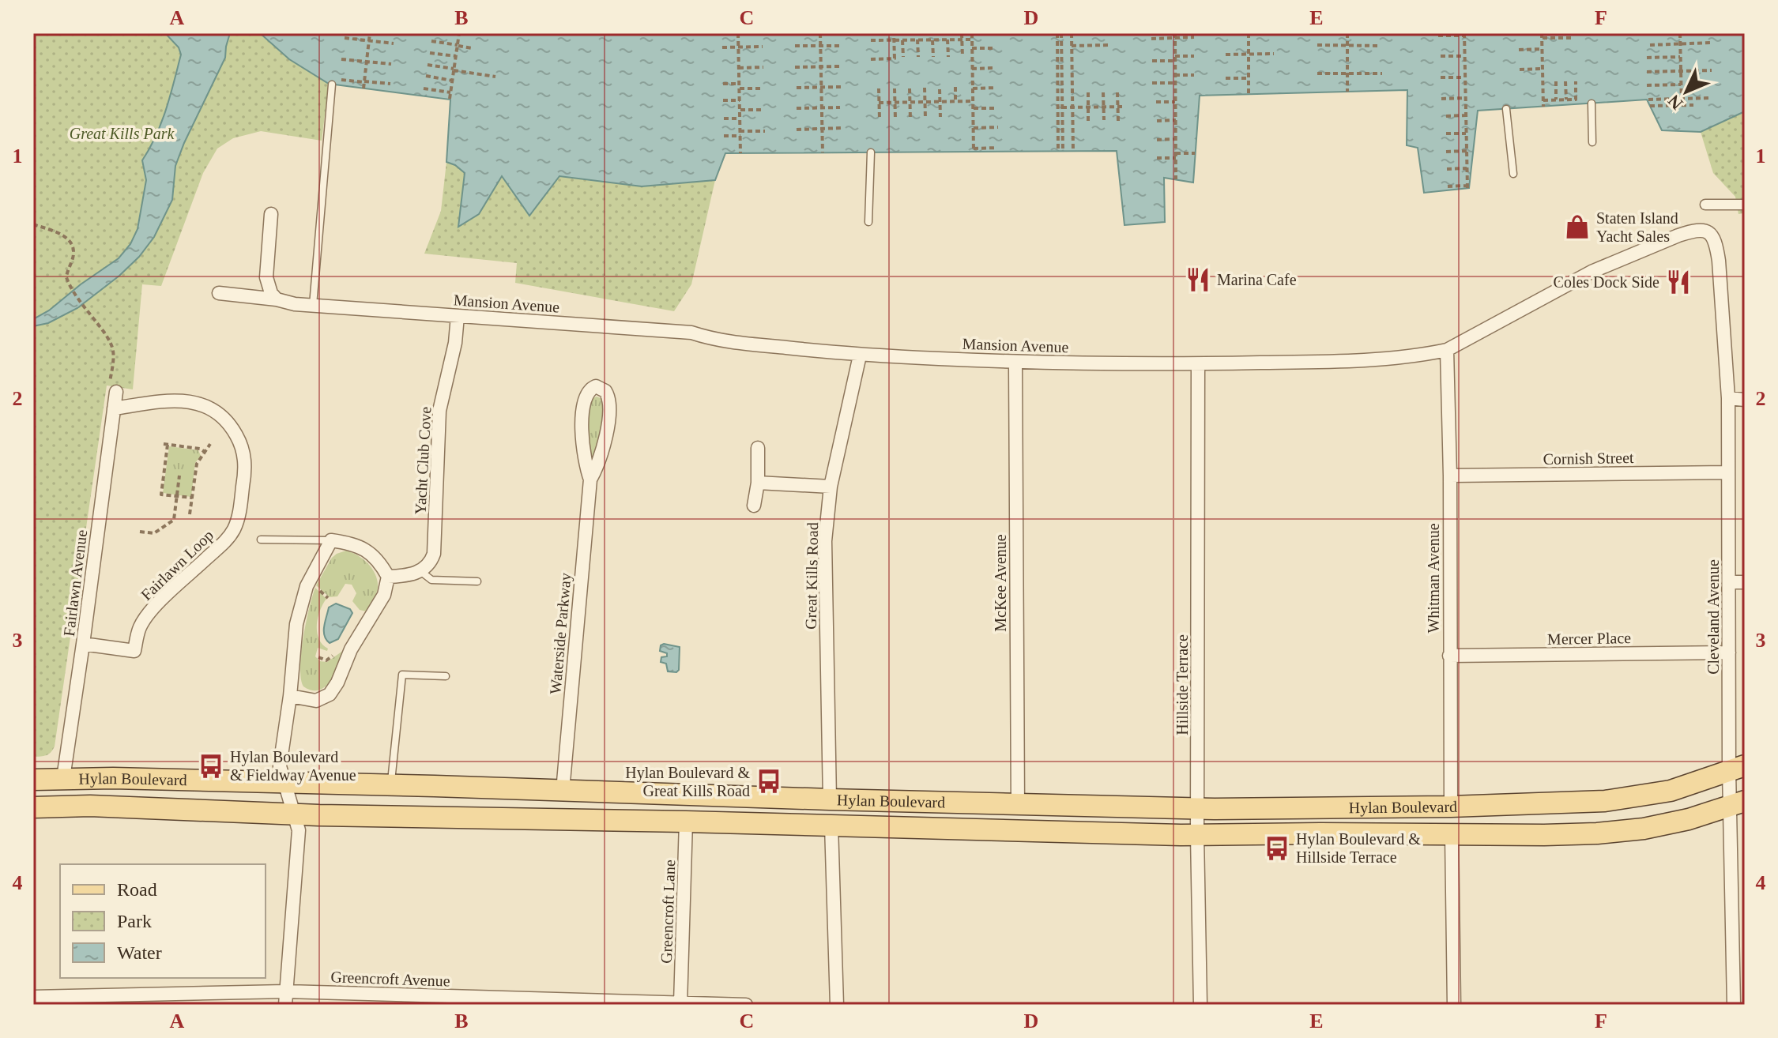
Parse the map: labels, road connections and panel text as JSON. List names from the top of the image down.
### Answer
{
  "streets": {
    "main road": ["Hylan Boulevard"],
    "street": [
      "Mansion Avenue",
      "Cornish Street",
      "Yacht Club Cove",
      "Fairlawn Loop",
      "Great Kills Road",
      "Whitman Avenue",
      "Fairlawn Avenue",
      "McKee Avenue",
      "Cleveland Avenue",
      "Waterside Parkway",
      "Mercer Place",
      "Hillside Terrace",
      "Greencroft Lane",
      "Greencroft Avenue"
    ]
  },
  "crossings": [
    ["Mansion Avenue", "Yacht Club Cove"],
    ["Mansion Avenue", "Great Kills Road"],
    ["Mansion Avenue", "Whitman Avenue"],
    ["Mansion Avenue", "McKee Avenue"],
    ["Mansion Avenue", "Cleveland Avenue"],
    ["Mansion Avenue", "Hillside Terrace"],
    ["Cornish Street", "Whitman Avenue"],
    ["Cornish Street", "Cleveland Avenue"],
    ["Fairlawn Loop", "Fairlawn Avenue"],
    ["Great Kills Road", "Hylan Boulevard"],
    ["Whitman Avenue", "Mercer Place"],
    ["Whitman Avenue", "Hylan Boulevard"],
    ["Fairlawn Avenue", "Hylan Boulevard"],
    ["McKee Avenue", "Hylan Boulevard"],
    ["Cleveland Avenue", "Mercer Place"],
    ["Cleveland Avenue", "Hylan Boulevard"],
    ["Waterside Parkway", "Hylan Boulevard"],
    ["Hillside Terrace", "Hylan Boulevard"],
    ["Hylan Boulevard", "Greencroft Lane"],
    ["Greencroft Lane", "Greencroft Avenue"]
  ],
  "parks": ["Great Kills Park"],
  "places": {
    "shop": ["Staten Island Yacht Sales"],
    "restaurant": ["Marina Cafe", "Coles Dock Side"],
    "bus stop": ["Hylan Boulevard & Fieldway Avenue", "Hylan Boulevard & Great Kills Road", "Hylan Boulevard & Hillside Terrace"]
  },
  "legend": ["Road", "Park", "Water"],
  "north": "bottom left",
  "grid": {
    "columns": [
      "A",
      "B",
      "C",
      "D",
      "E",
      "F"
    ],
    "rows": [
      "1",
      "2",
      "3",
      "4"
    ]
  }
}
